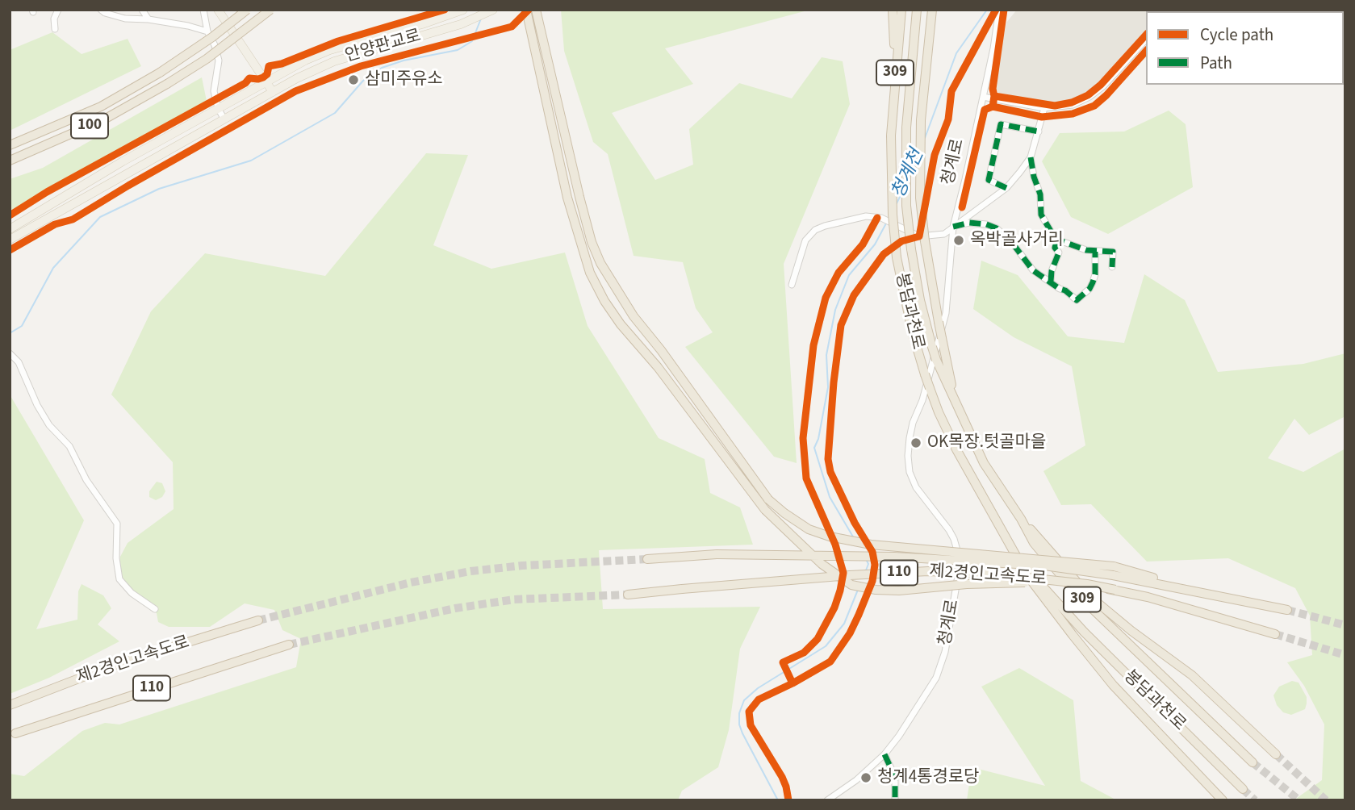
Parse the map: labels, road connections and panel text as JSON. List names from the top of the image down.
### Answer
{
  "streets": {
    "highway": [
      "309",
      "100",
      "봉담과천로",
      "110",
      "제2경인고속도로"
    ],
    "main road": ["안양판교로"],
    "street": ["청계로"]
  },
  "water": ["청계천"],
  "places": [
    "삼미주유소",
    "옥박골사거리",
    "OK목장.텃골마을",
    "청계4통경로당"
  ],
  "legend": ["Cycle path", "Path"]
}
